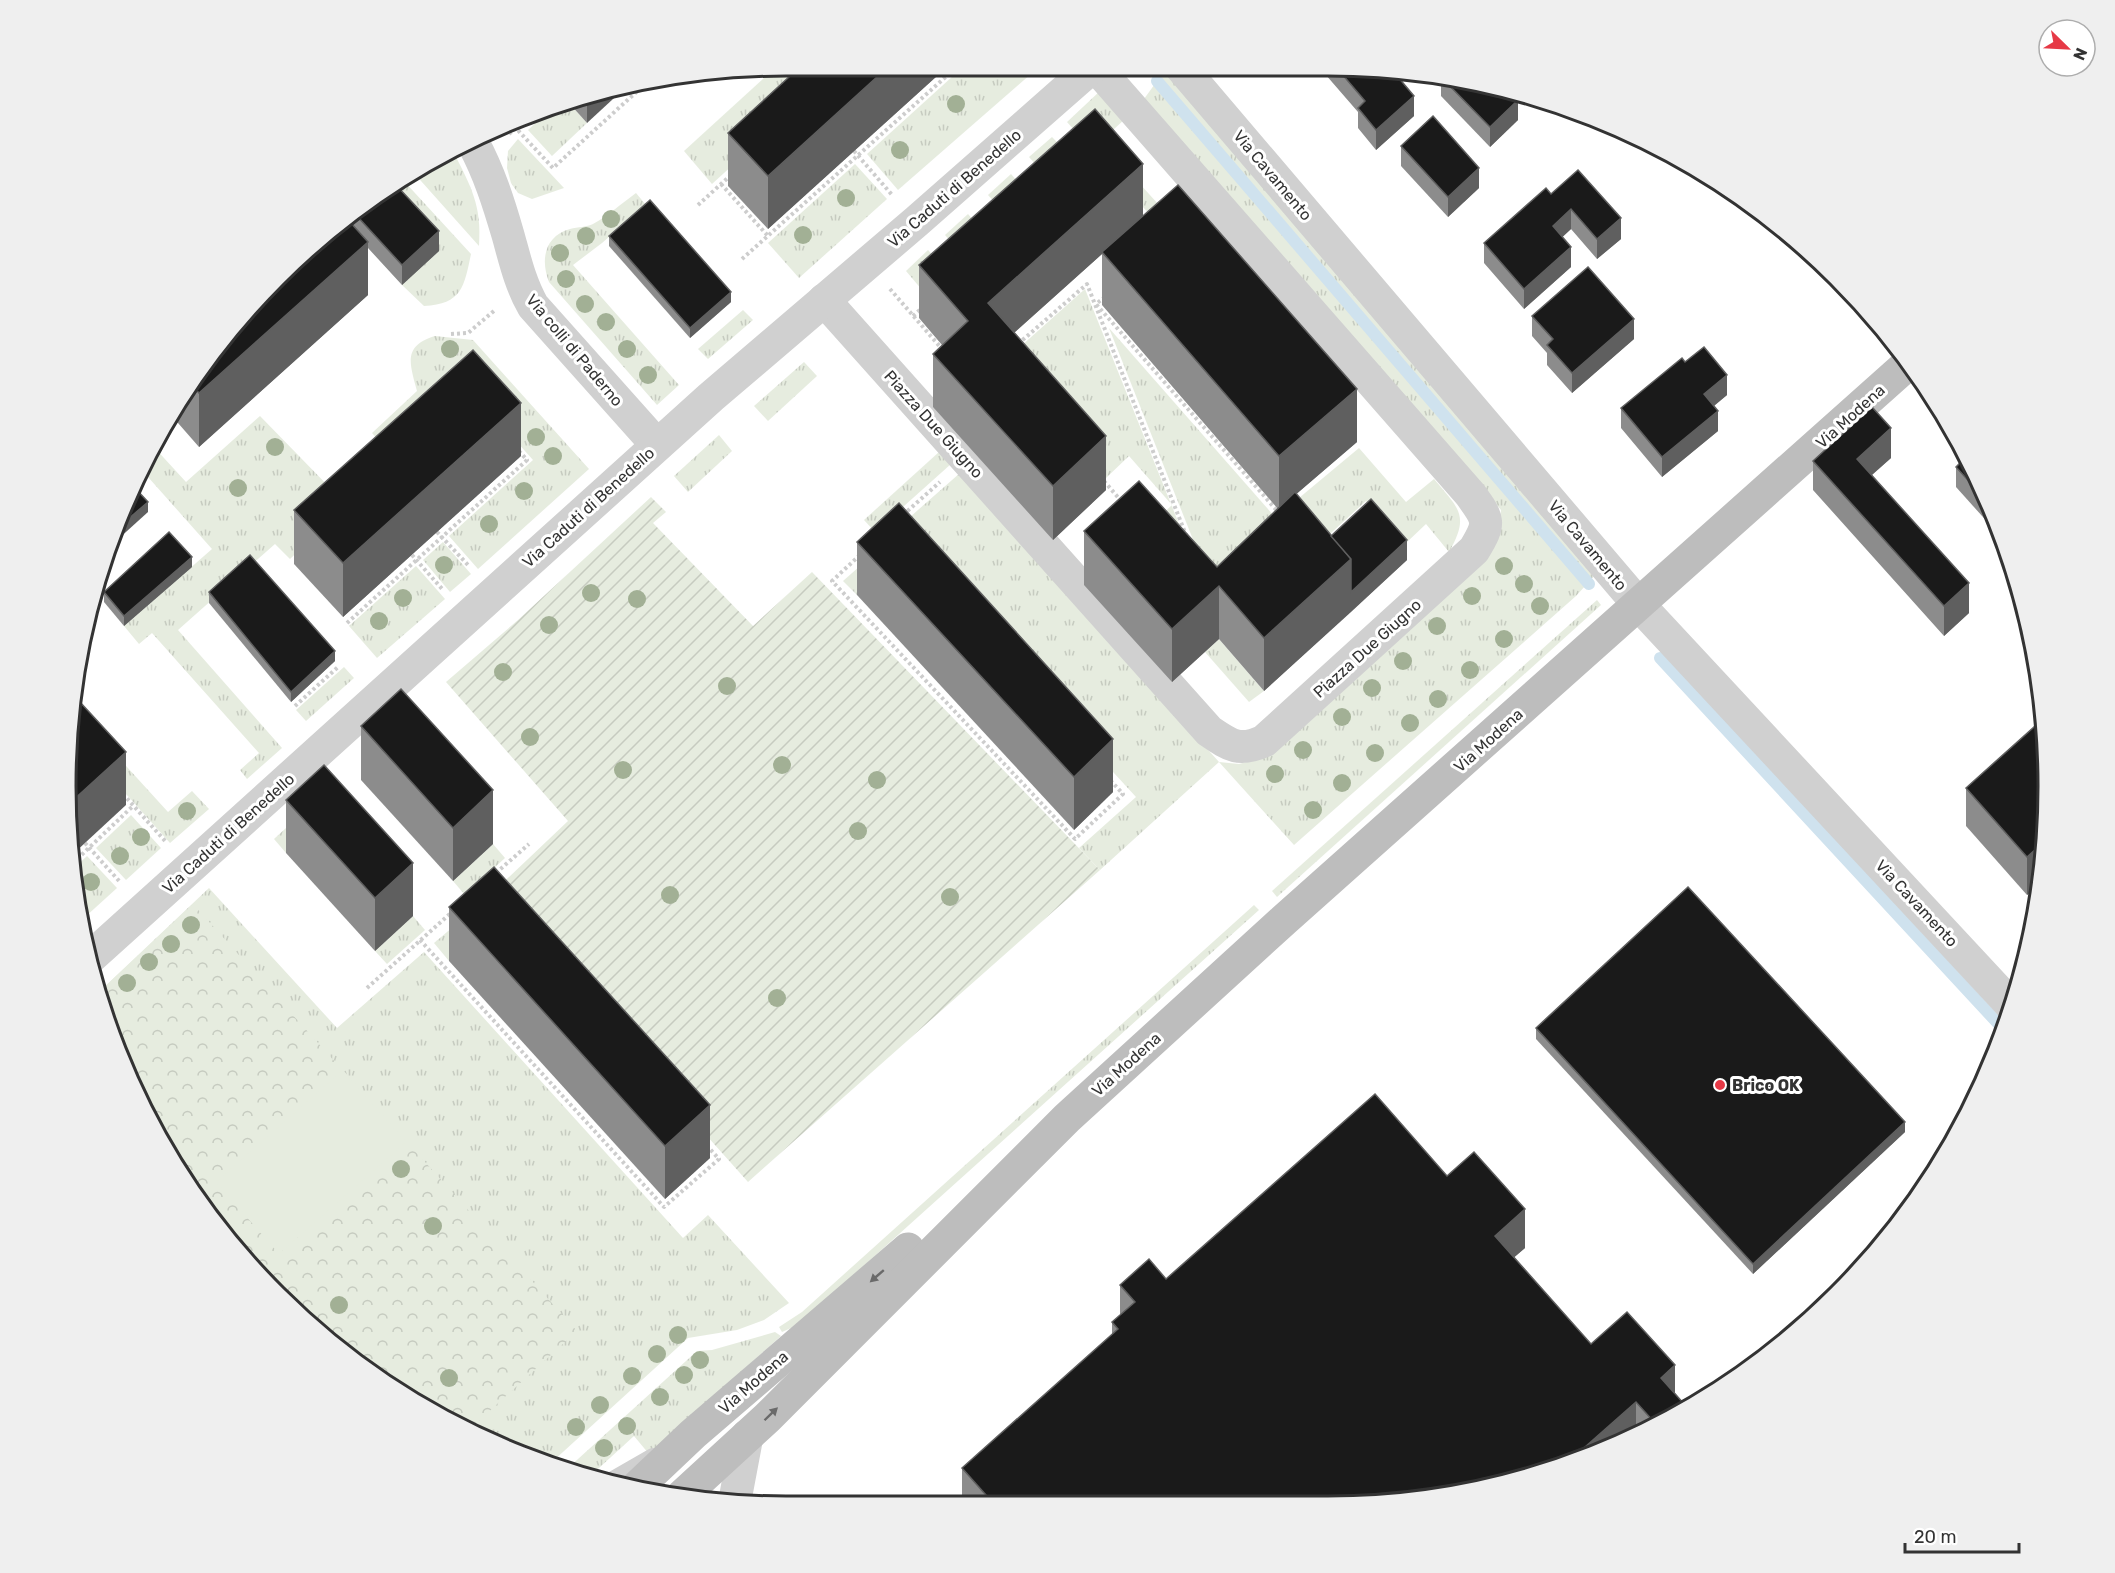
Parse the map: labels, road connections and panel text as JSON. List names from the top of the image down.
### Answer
{
  "streets": {
    "main road": ["Via Modena"],
    "street": [
      "Via Cavamento",
      "Via Caduti di Benedello",
      "Via colli di Paderno",
      "Piazza Due Giugno"
    ]
  },
  "crossings": [
    ["Via Cavamento", "Via Modena"],
    ["Via Caduti di Benedello", "Via colli di Paderno"],
    ["Via Caduti di Benedello", "Piazza Due Giugno"]
  ],
  "places": ["Brico OK"],
  "scale_bar": "20 m",
  "north": "bottom right"
}
